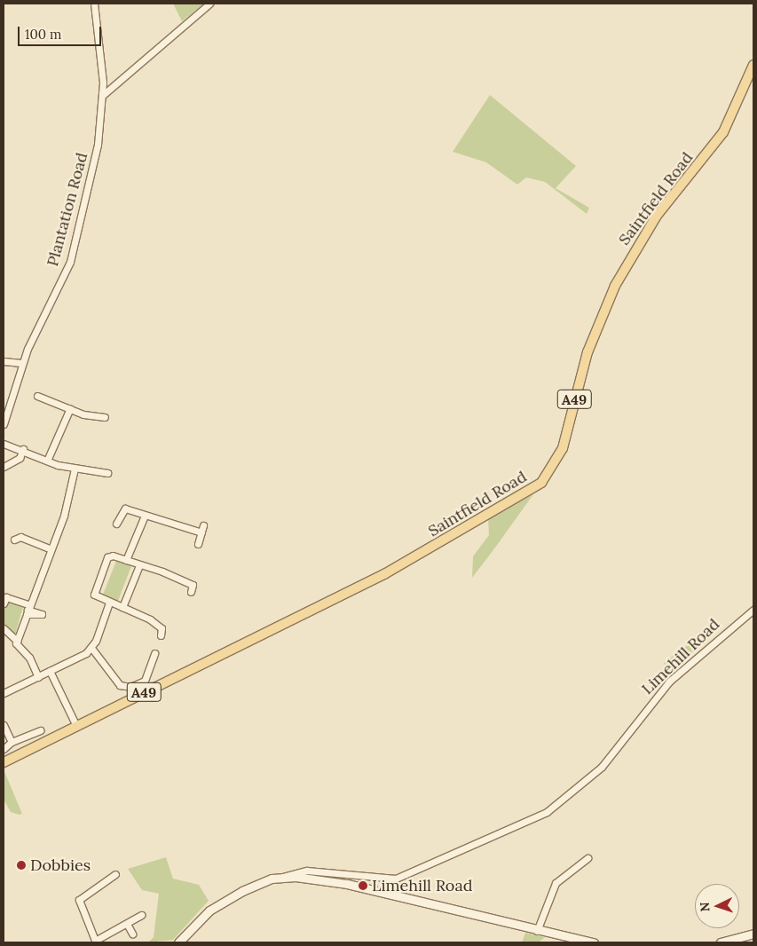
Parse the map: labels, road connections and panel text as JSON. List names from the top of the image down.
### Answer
{
  "streets": {
    "main road": ["Saintfield Road", "A49"],
    "street": ["Plantation Road", "Limehill Road"]
  },
  "places": ["Dobbies", "Limehill Road"],
  "scale_bar": "100 m",
  "north": "left"
}
